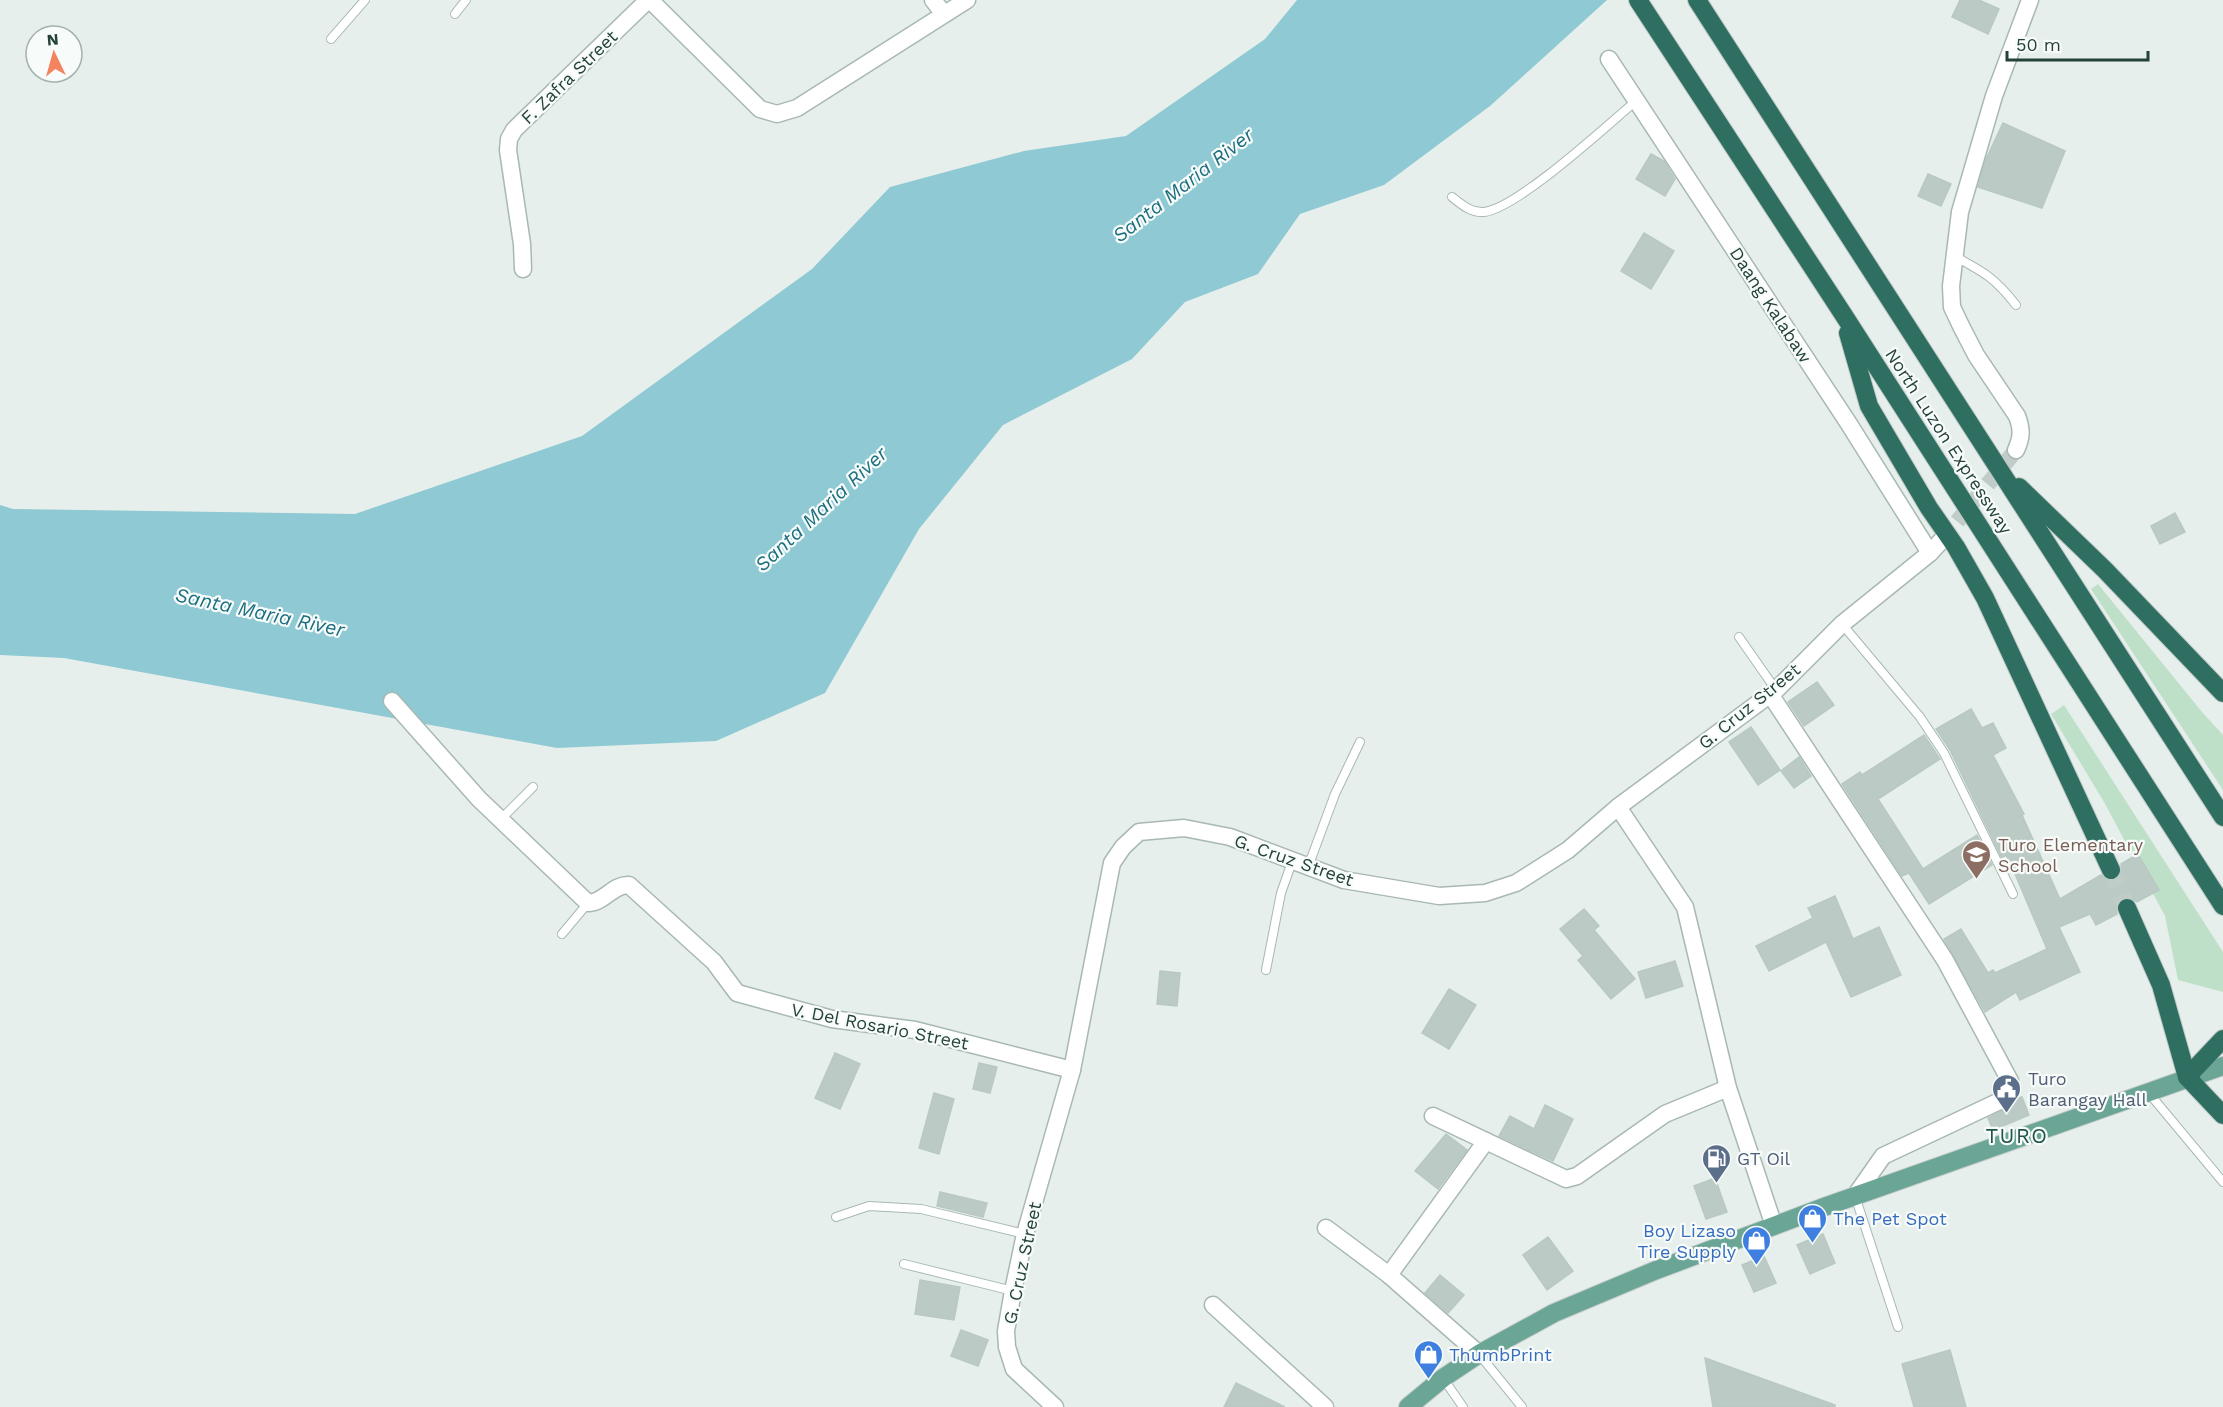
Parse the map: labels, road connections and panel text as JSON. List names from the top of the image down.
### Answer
{
  "streets": {
    "highway": ["North Luzon Expressway"],
    "street": [
      "F. Zafra Street",
      "Daang Kalabaw",
      "G. Cruz Street",
      "V. Del Rosario Street"
    ]
  },
  "crossings": [
    ["Daang Kalabaw", "G. Cruz Street"],
    ["G. Cruz Street", "V. Del Rosario Street"]
  ],
  "districts": ["TURO"],
  "water": ["Santa Maria River"],
  "places": {
    "school or university": ["Turo Elementary School"],
    "public building": ["Turo Barangay Hall"],
    "fuel station": ["GT Oil"],
    "shop": ["The Pet Spot", "Boy Lizaso Tire Supply", "ThumbPrint"]
  },
  "scale_bar": "50 m",
  "north": "top"
}
